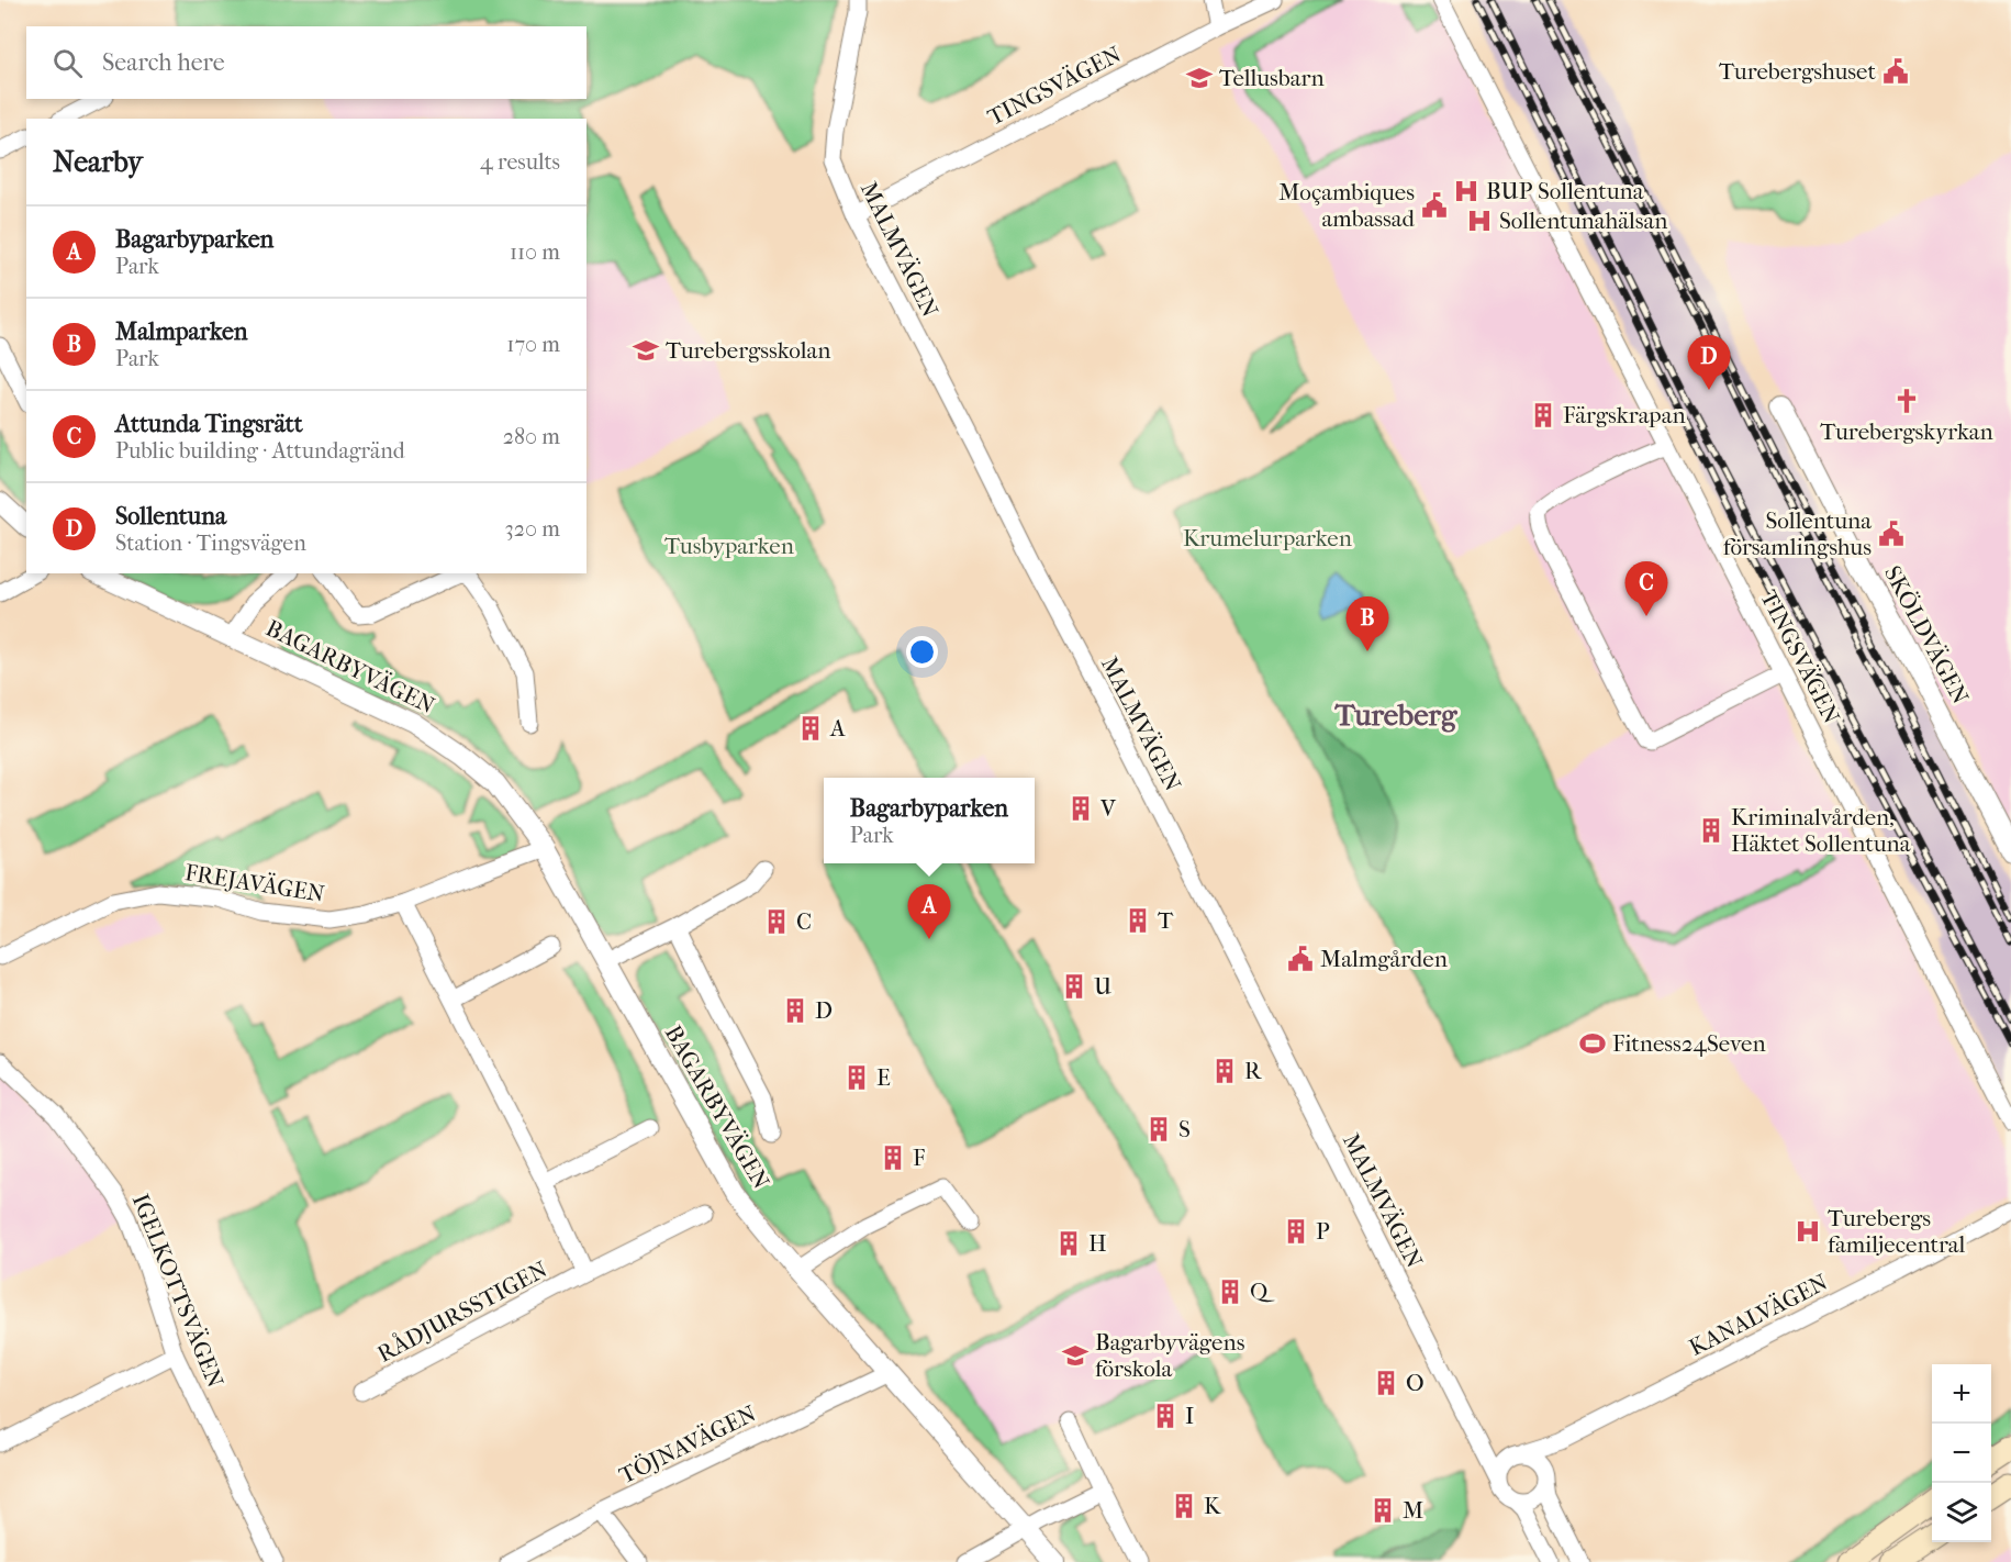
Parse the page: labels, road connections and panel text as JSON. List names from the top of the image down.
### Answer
{
  "streets": {
    "street": [
      "TINGSVÄGEN",
      "MALMVÄGEN",
      "SKÖLDVÄGEN",
      "BAGARBYVÄGEN",
      "FREJAVÄGEN",
      "IGELKOTTSVÄGEN",
      "RÅDJURSSTIGEN",
      "KANALVÄGEN",
      "TÖJNAVÄGEN"
    ]
  },
  "crossings": [
    ["TINGSVÄGEN", "MALMVÄGEN"],
    ["MALMVÄGEN", "KANALVÄGEN"],
    ["BAGARBYVÄGEN", "FREJAVÄGEN"],
    ["BAGARBYVÄGEN", "TÖJNAVÄGEN"],
    ["FREJAVÄGEN", "RÅDJURSSTIGEN"]
  ],
  "districts": ["Tureberg"],
  "parks": ["Krumelurparken", "Tusbyparken"],
  "places": {
    "public building": [
      "Turebergshuset",
      "Moçambiques ambassad",
      "Sollentuna församlingshus",
      "Malmgården"
    ],
    "school or university": ["Tellusbarn", "Turebergsskolan", "Bagarbyvägens förskola"],
    "hospital": ["BUP Sollentuna", "Sollentunahälsan", "Turebergs familjecentral"],
    "church": ["Turebergskyrkan"],
    "building": [
      "Färgskrapan",
      "A",
      "V",
      "Kriminalvården, Häktet Sollentuna",
      "T",
      "C",
      "U",
      "D",
      "R",
      "E",
      "S",
      "F",
      "P",
      "H",
      "Q",
      "O",
      "I",
      "K",
      "M"
    ],
    "sports": ["Fitness24Seven"]
  },
  "page": {
    "search": "Search here",
    "heading": ["Nearby", "4 results"],
    "list": [
      {
        "mark": "A",
        "name": "Bagarbyparken",
        "note": "Park",
        "value": "110 m"
      },
      {
        "mark": "B",
        "name": "Malmparken",
        "note": "Park",
        "value": "170 m"
      },
      {
        "mark": "C",
        "name": "Attunda Tingsrätt",
        "note": "Public building · Attundagränd",
        "value": "280 m"
      },
      {
        "mark": "D",
        "name": "Sollentuna",
        "note": "Station · Tingsvägen",
        "value": "320 m"
      }
    ],
    "pins": [
      "D",
      "C",
      "B",
      "A"
    ],
    "popup": ["Bagarbyparken", "Park"],
    "map_buttons": ["+", "−"]
  }
}
